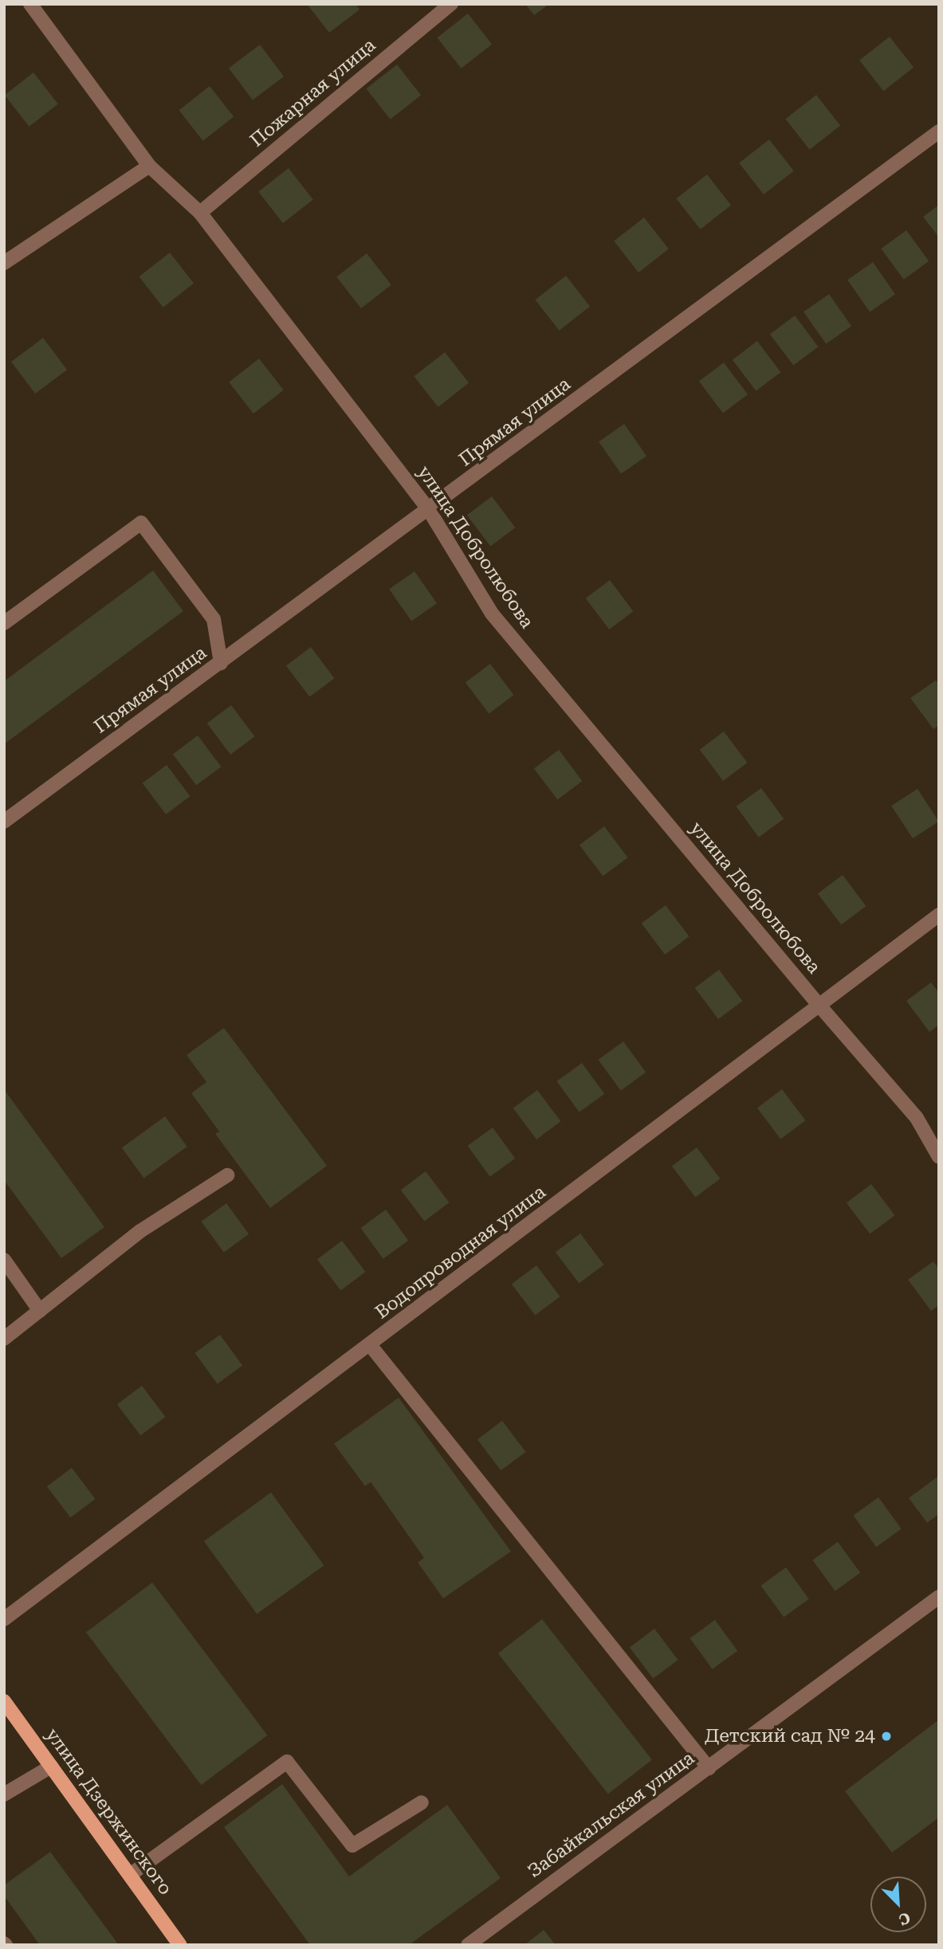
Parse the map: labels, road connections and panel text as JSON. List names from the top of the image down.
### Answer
{
  "streets": {
    "main road": ["улица Дзержинского"],
    "street": [
      "Пожарная улица",
      "Прямая улица",
      "улица Добролюбова",
      "Водопроводная улица",
      "Забайкальская улица"
    ]
  },
  "crossings": [
    ["Пожарная улица", "улица Добролюбова"],
    ["Прямая улица", "улица Добролюбова"],
    ["улица Добролюбова", "Водопроводная улица"]
  ],
  "places": ["Детский сад № 24"],
  "north": "bottom right"
}
